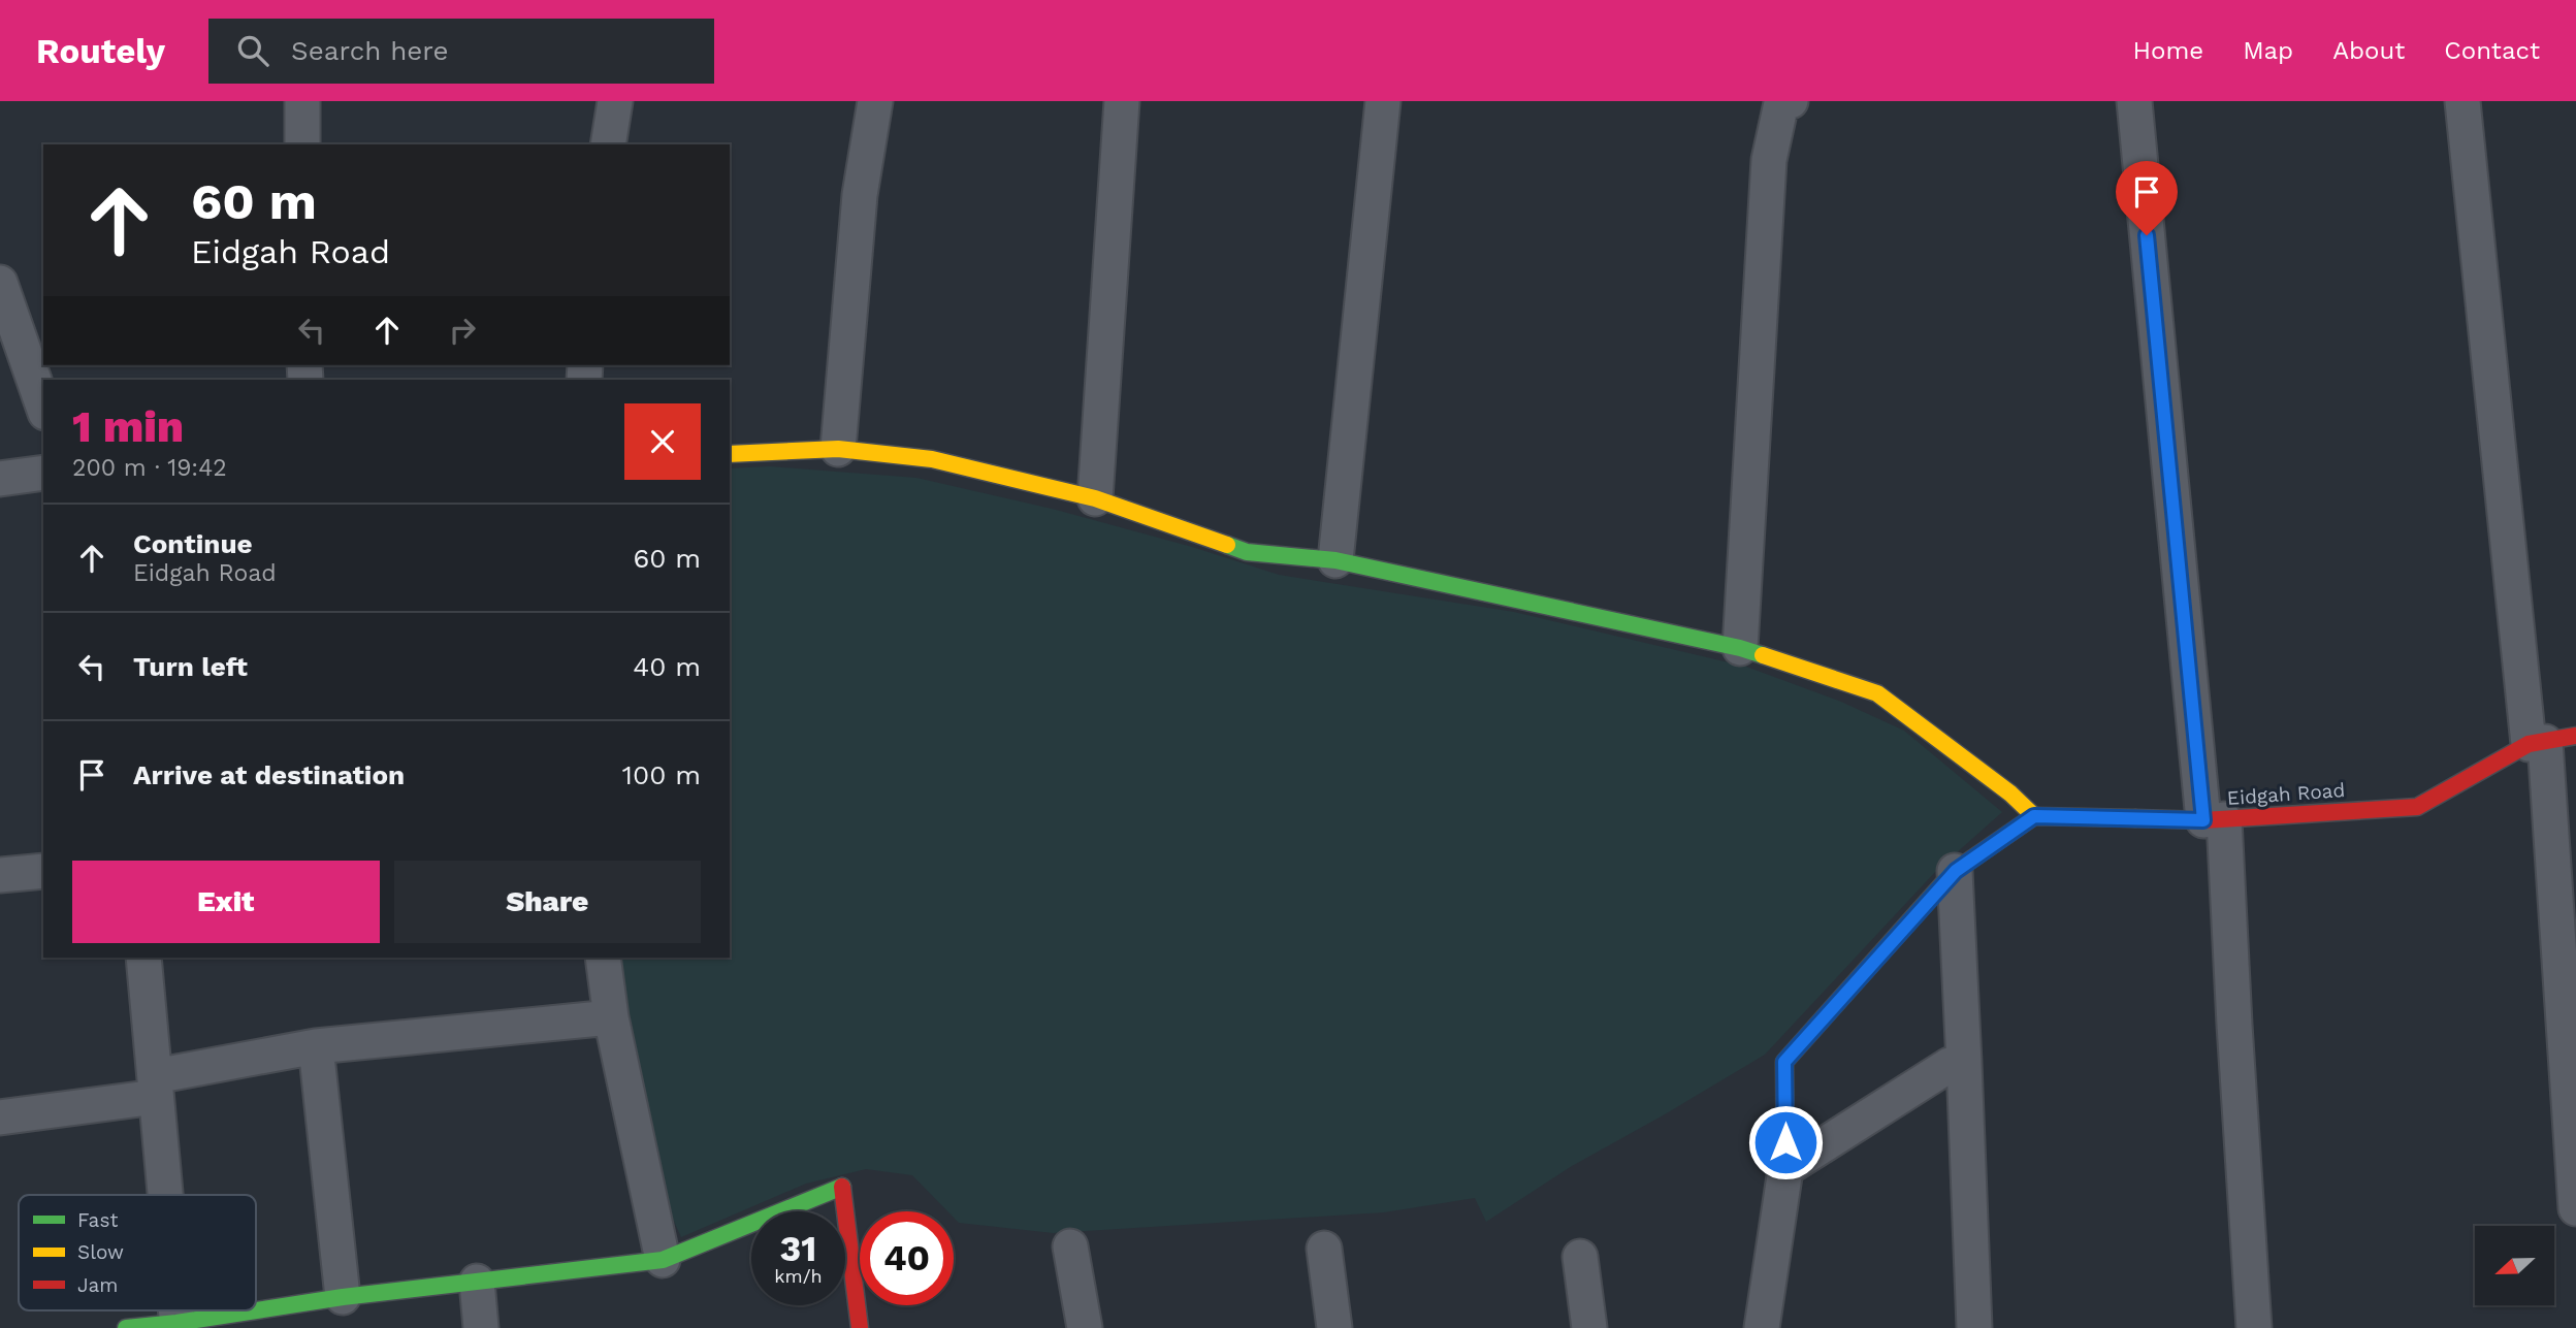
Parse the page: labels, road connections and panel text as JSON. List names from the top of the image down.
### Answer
{
  "streets": {
    "street": ["Eidgah Road"]
  },
  "legend": ["Fast", "Slow", "Jam"],
  "north": "left",
  "page": {
    "header": "Routely",
    "search": "Search here",
    "nav": [
      "Home",
      "Map",
      "About",
      "Contact"
    ],
    "turn": ["60 m", "Eidgah Road"],
    "heading": ["1 min", "200 m · 19:42"],
    "list": [
      {
        "name": "Continue",
        "note": "Eidgah Road",
        "value": "60 m"
      },
      {
        "name": "Turn left",
        "value": "40 m"
      },
      {
        "name": "Arrive at destination",
        "value": "100 m"
      }
    ],
    "buttons": ["Exit", "Share"],
    "speed": "31 km/h",
    "limit": "40"
  }
}
